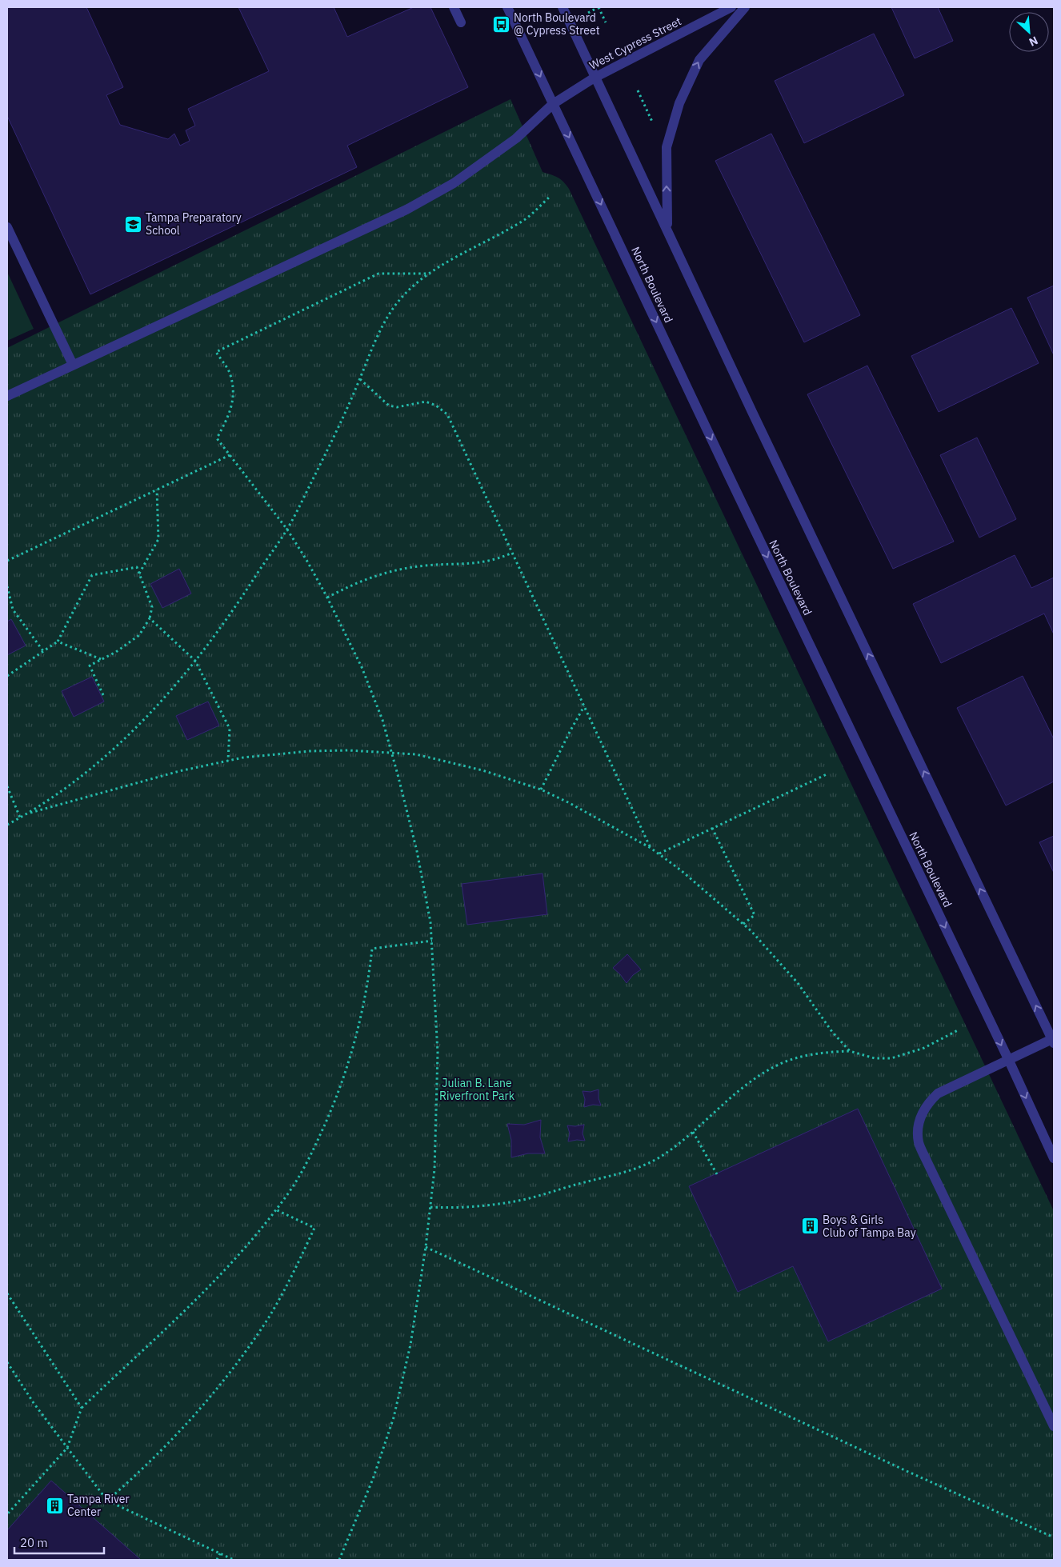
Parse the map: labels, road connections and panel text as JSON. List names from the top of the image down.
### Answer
{
  "streets": {
    "street": ["West Cypress Street", "North Boulevard"]
  },
  "crossings": [
    ["West Cypress Street", "North Boulevard"]
  ],
  "parks": ["Julian B. Lane Riverfront Park"],
  "places": {
    "bus stop": ["North Boulevard @ Cypress Street"],
    "school or university": ["Tampa Preparatory School"],
    "building": ["Boys & Girls Club of Tampa Bay", "Tampa River Center"]
  },
  "scale_bar": "20 m",
  "north": "bottom right"
}
